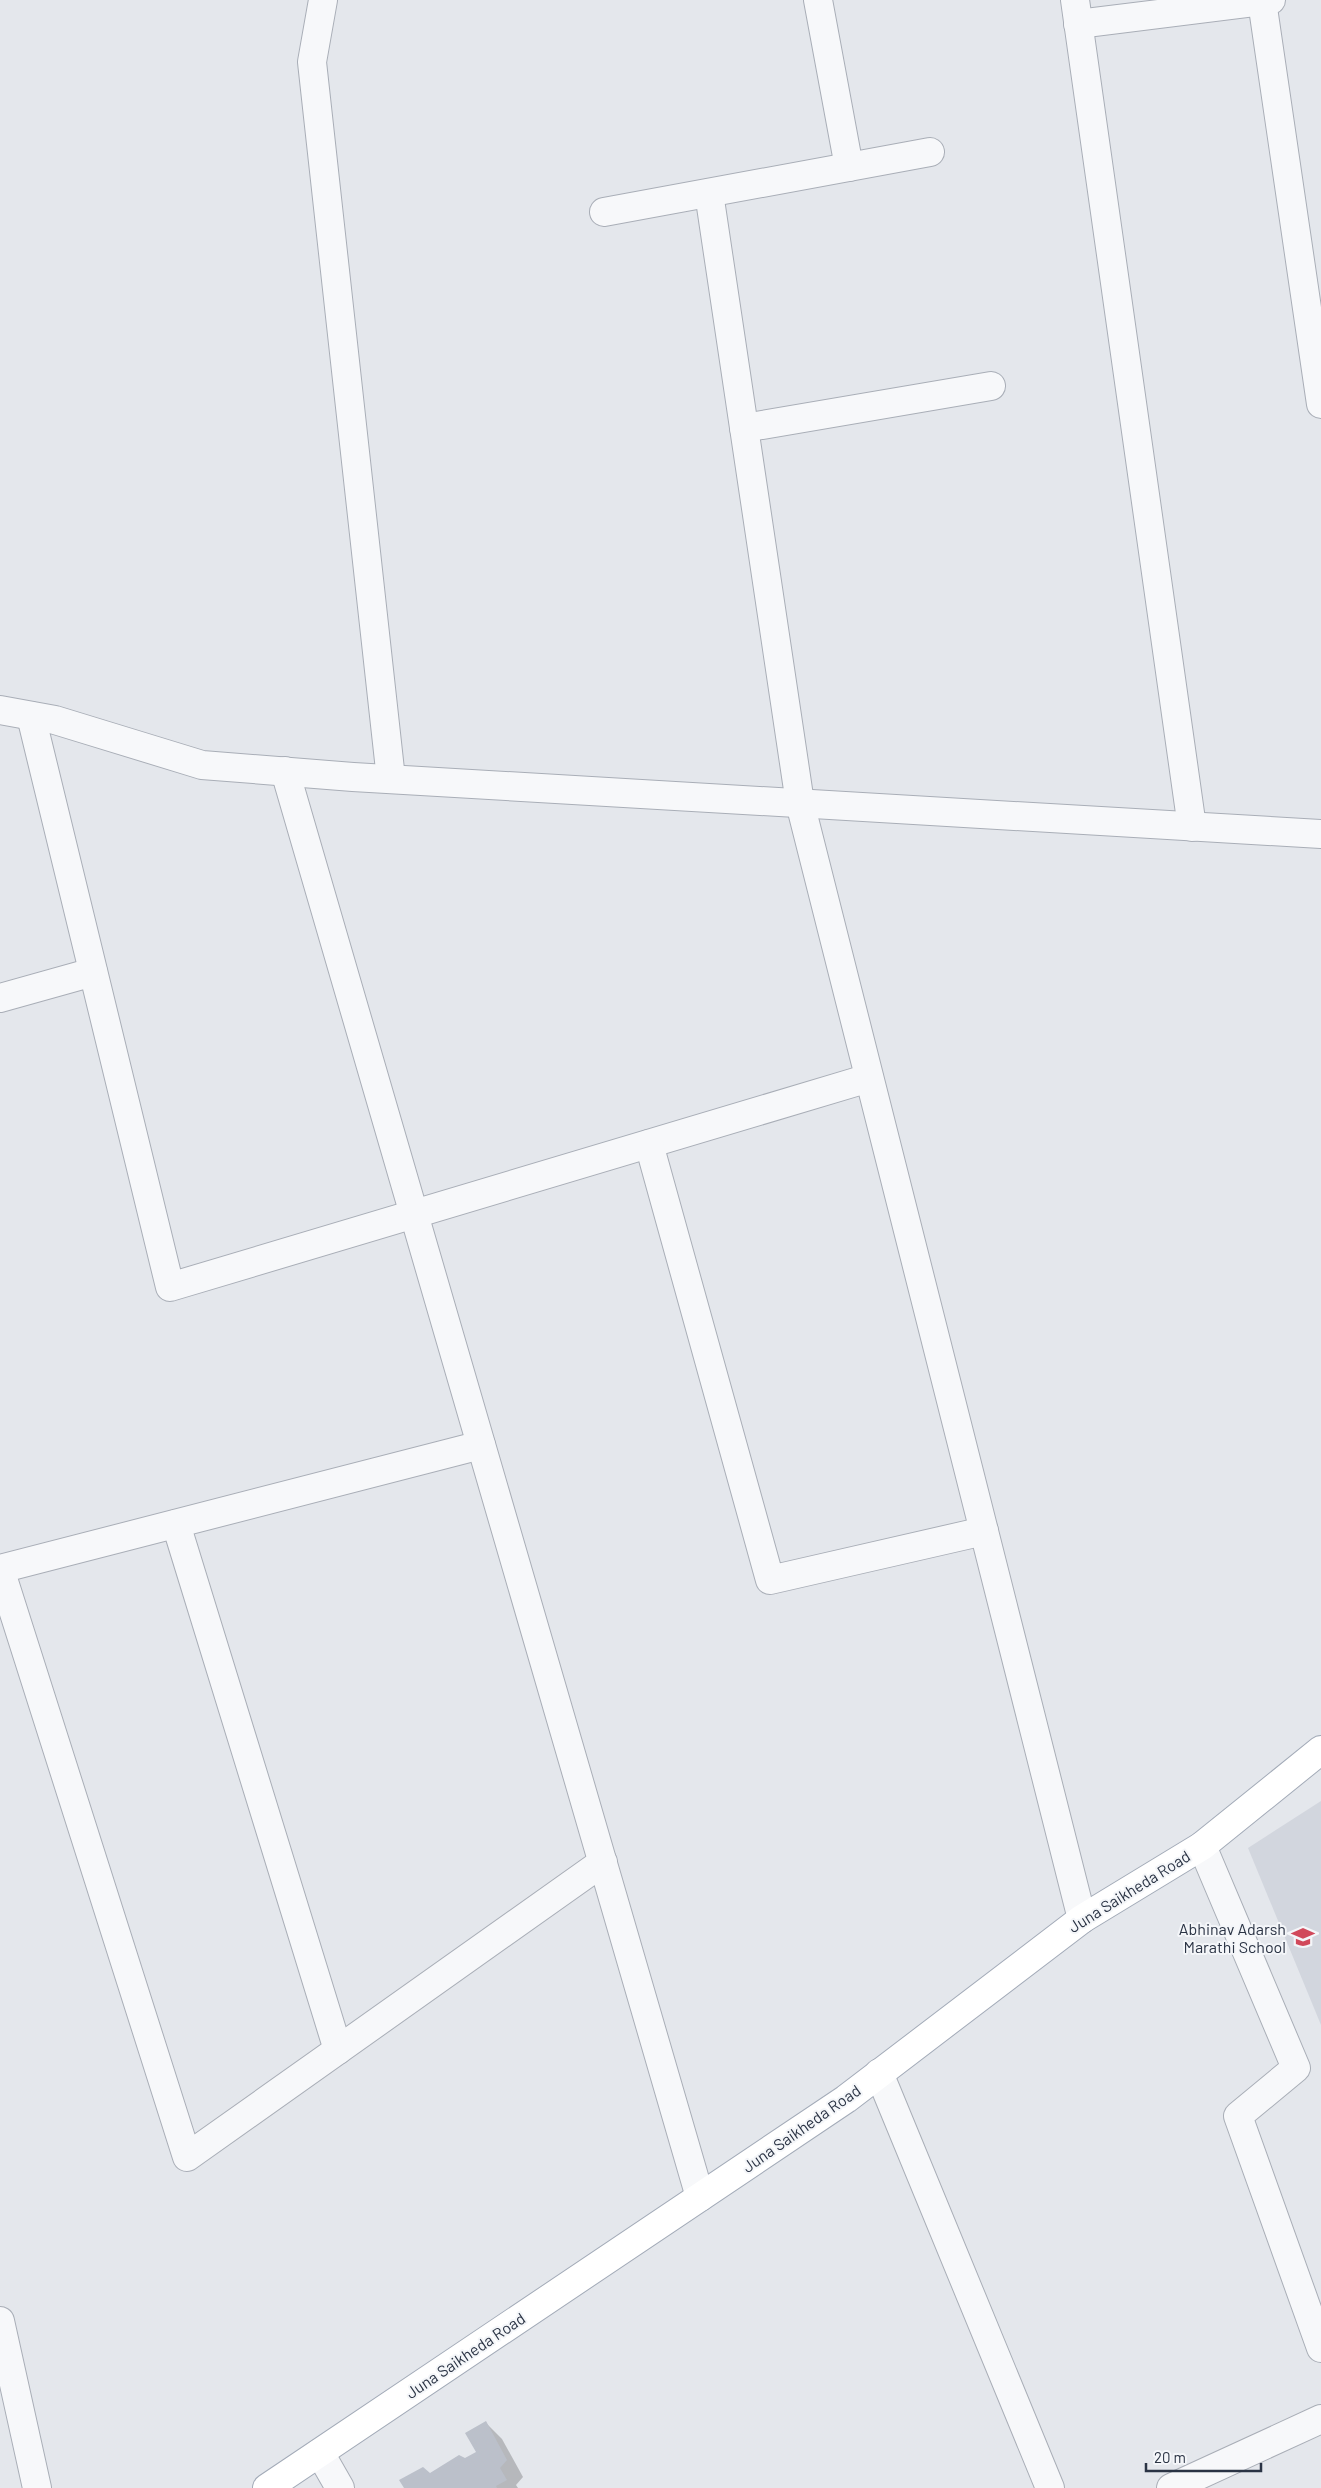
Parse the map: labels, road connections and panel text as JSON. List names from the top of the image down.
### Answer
{
  "streets": {
    "main road": ["Juna Saikheda Road"]
  },
  "places": {
    "school or university": ["Abhinav Adarsh Marathi School"]
  },
  "scale_bar": "20 m"
}
